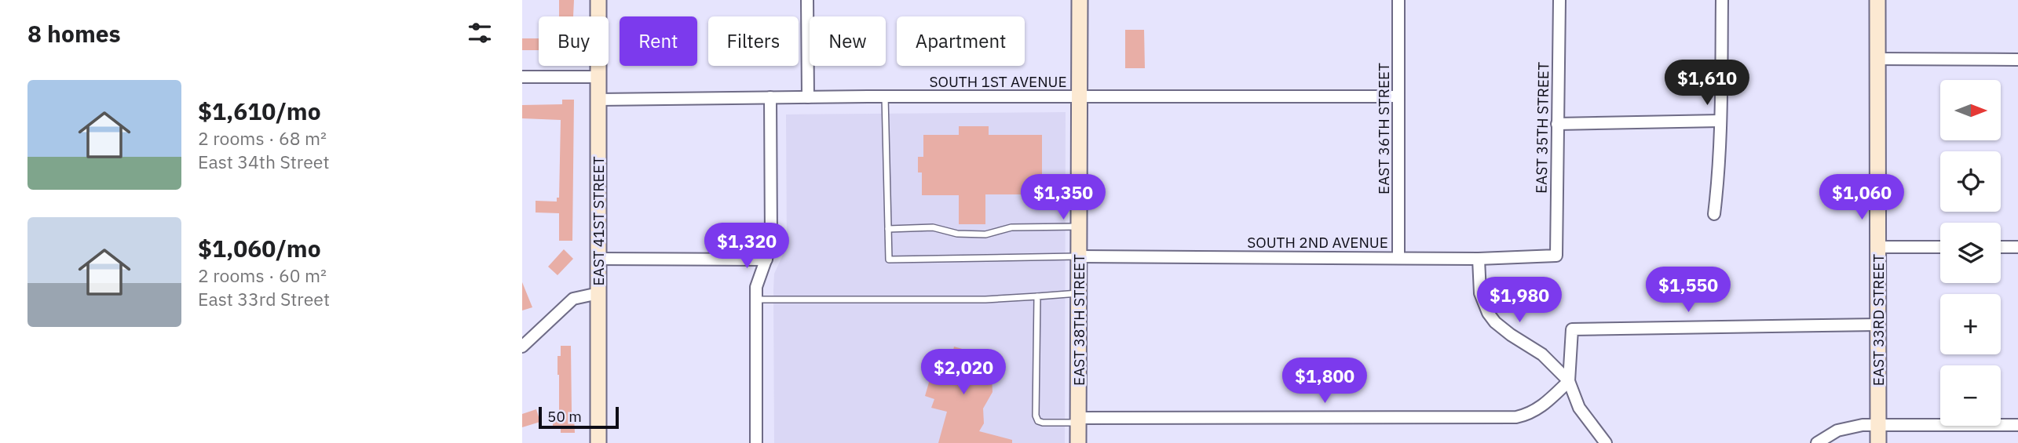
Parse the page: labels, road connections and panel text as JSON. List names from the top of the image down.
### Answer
{
  "streets": {
    "street": [
      "SOUTH 1ST AVENUE",
      "EAST 35TH STREET",
      "EAST 36TH STREET",
      "EAST 41ST STREET",
      "SOUTH 2ND AVENUE",
      "EAST 38TH STREET",
      "EAST 33RD STREET"
    ]
  },
  "crossings": [
    ["SOUTH 1ST AVENUE", "EAST 36TH STREET"],
    ["SOUTH 1ST AVENUE", "EAST 41ST STREET"],
    ["SOUTH 1ST AVENUE", "EAST 38TH STREET"],
    ["EAST 35TH STREET", "SOUTH 2ND AVENUE"],
    ["EAST 36TH STREET", "SOUTH 2ND AVENUE"],
    ["SOUTH 2ND AVENUE", "EAST 38TH STREET"]
  ],
  "scale_bar": "50 m",
  "north": "right",
  "page": {
    "heading": "8 homes",
    "chip": [
      "Buy",
      "Rent",
      "Filters",
      "New",
      "Apartment"
    ],
    "price": [
      "$1,610",
      "$1,350",
      "$1,060",
      "$1,320",
      "$1,550",
      "$1,980",
      "$2,020",
      "$1,800"
    ],
    "list": [
      {
        "name": "$1,610/mo",
        "note": "2 rooms · 68 m² · East 34th Street"
      },
      {
        "name": "$1,060/mo",
        "note": "2 rooms · 60 m² · East 33rd Street"
      }
    ],
    "map_buttons": ["+", "−"],
    "scale": "50 m"
  }
}
